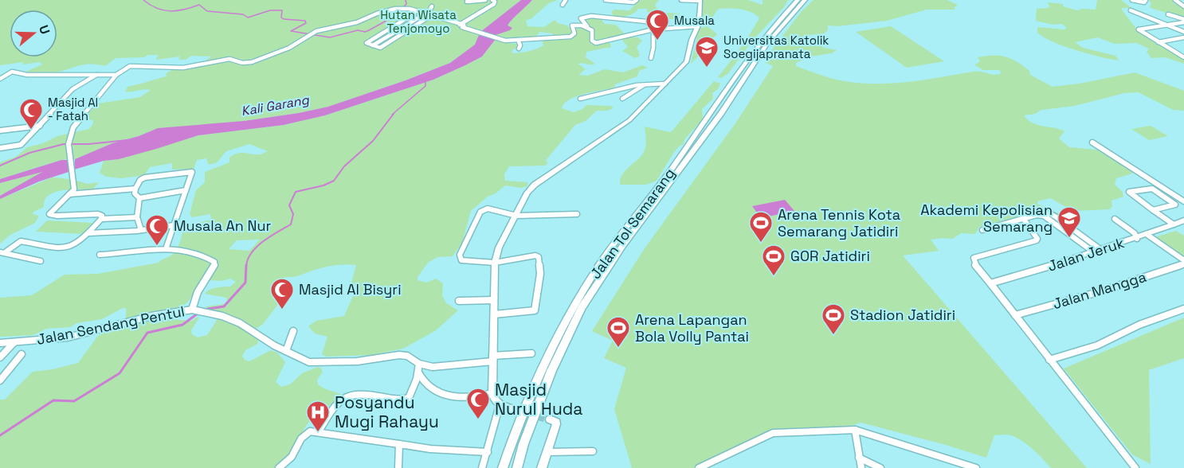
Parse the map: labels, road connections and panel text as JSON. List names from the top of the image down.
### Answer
{
  "streets": {
    "highway": ["Jalan Tol Semarang"],
    "street": ["Jalan Jeruk", "Jalan Mangga", "Jalan Sendang Pentul"]
  },
  "water": ["Kali Garang"],
  "parks": ["Hutan Wisata Tenjomoyo"],
  "places": {
    "mosque": [
      "Musala",
      "Masjid Al - Fatah",
      "Musala An Nur",
      "Masjid Al Bisyri",
      "Masjid Nurul Huda"
    ],
    "school or university": ["Universitas Katolik Soegijapranata", "Akademi Kepolisian Semarang"],
    "sports": [
      "Arena Tennis Kota Semarang Jatidiri",
      "GOR Jatidiri",
      "Stadion Jatidiri",
      "Arena Lapangan Bola Volly Pantai"
    ],
    "hospital": ["Posyandu Mugi Rahayu"]
  },
  "north": "right"
}
